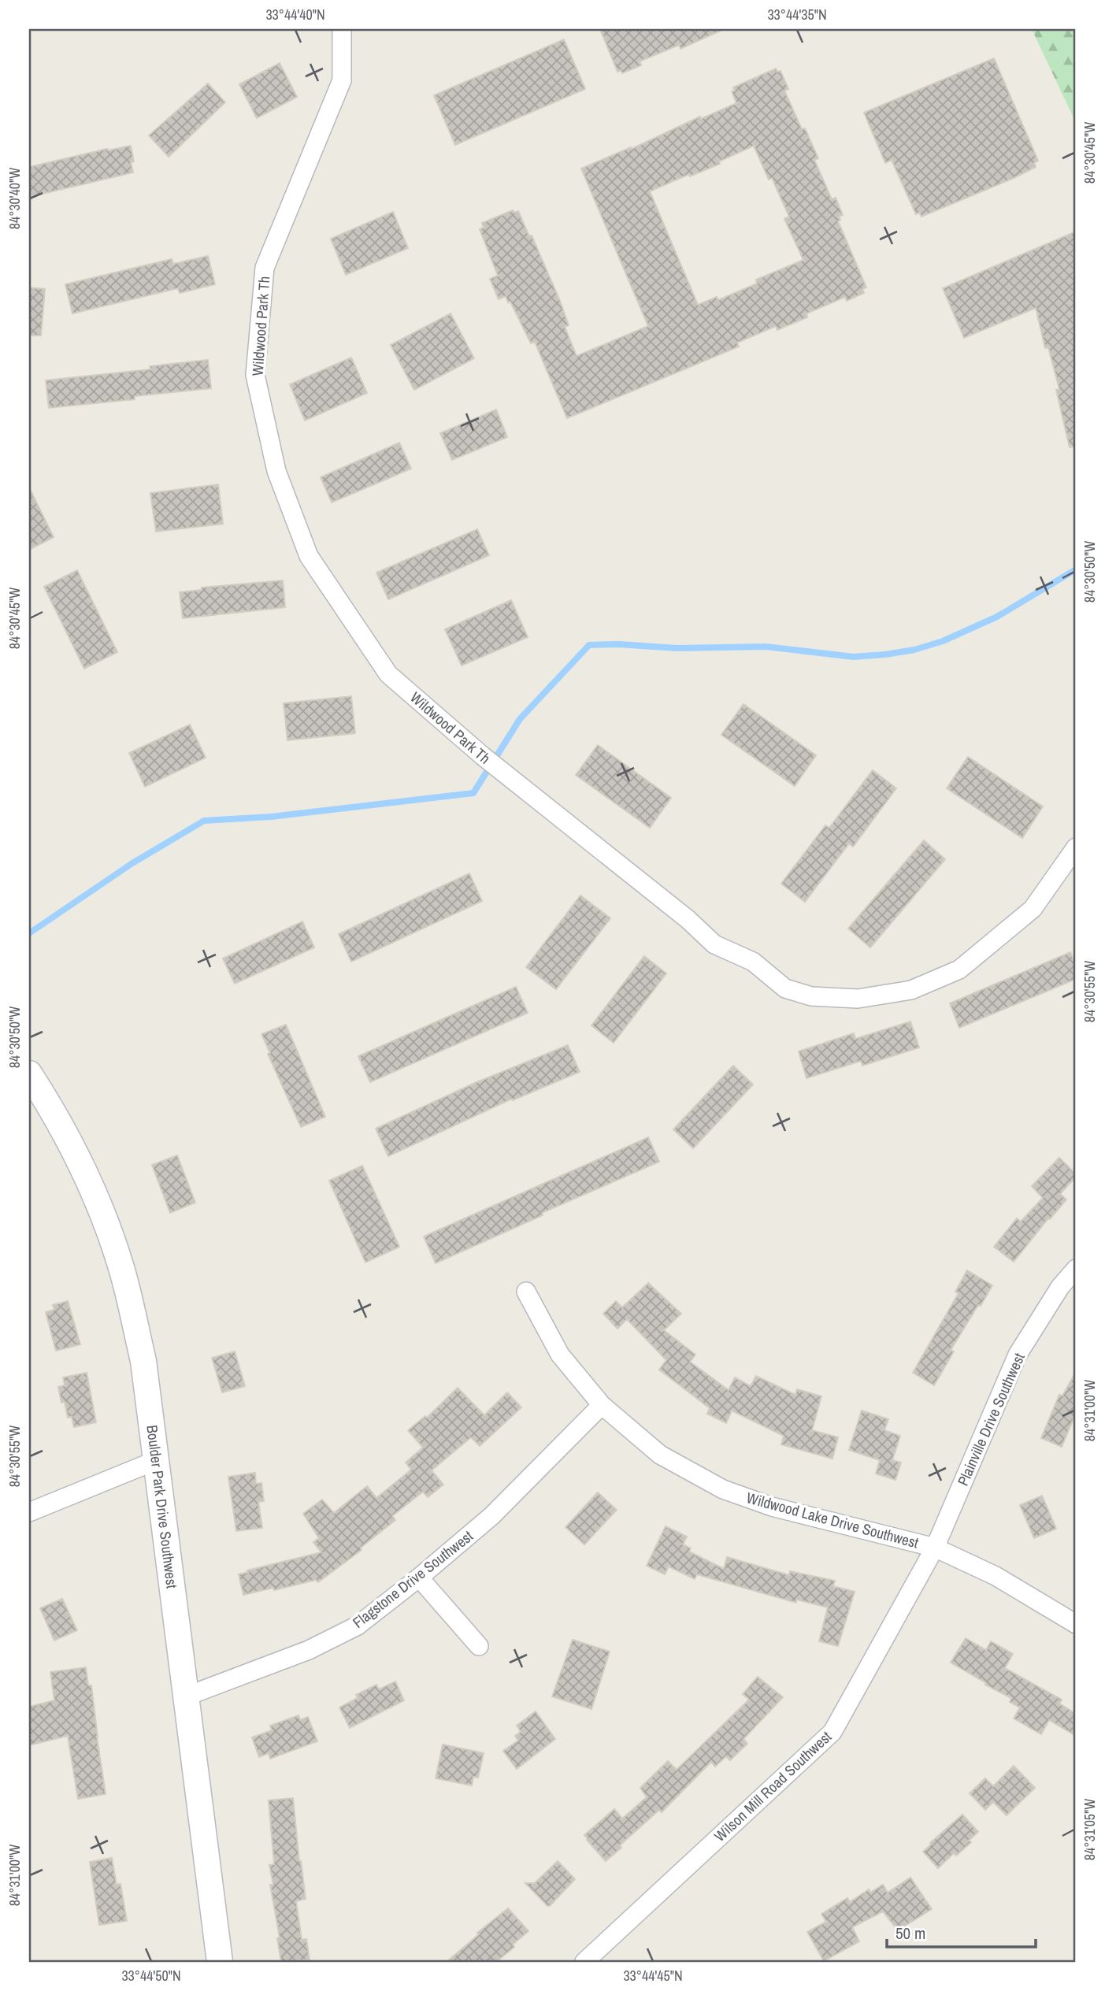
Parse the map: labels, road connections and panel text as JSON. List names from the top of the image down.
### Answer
{
  "streets": {
    "street": [
      "Wildwood Park Th",
      "Plainville Drive Southwest",
      "Boulder Park Drive Southwest",
      "Wildwood Lake Drive Southwest",
      "Flagstone Drive Southwest",
      "Wilson Mill Road Southwest"
    ]
  },
  "crossings": [
    ["Plainville Drive Southwest", "Wildwood Lake Drive Southwest"],
    ["Plainville Drive Southwest", "Wilson Mill Road Southwest"],
    ["Boulder Park Drive Southwest", "Flagstone Drive Southwest"],
    ["Wildwood Lake Drive Southwest", "Flagstone Drive Southwest"],
    ["Wildwood Lake Drive Southwest", "Wilson Mill Road Southwest"]
  ],
  "scale_bar": "50 m",
  "coordinates": [
    "33°44'40\"N",
    "33°44'35\"N",
    "84°30'45\"W",
    "84°30'40\"W",
    "84°30'50\"W",
    "84°30'55\"W",
    "84°31'00\"W",
    "84°31'05\"W",
    "33°44'50\"N",
    "33°44'45\"N"
  ]
}
